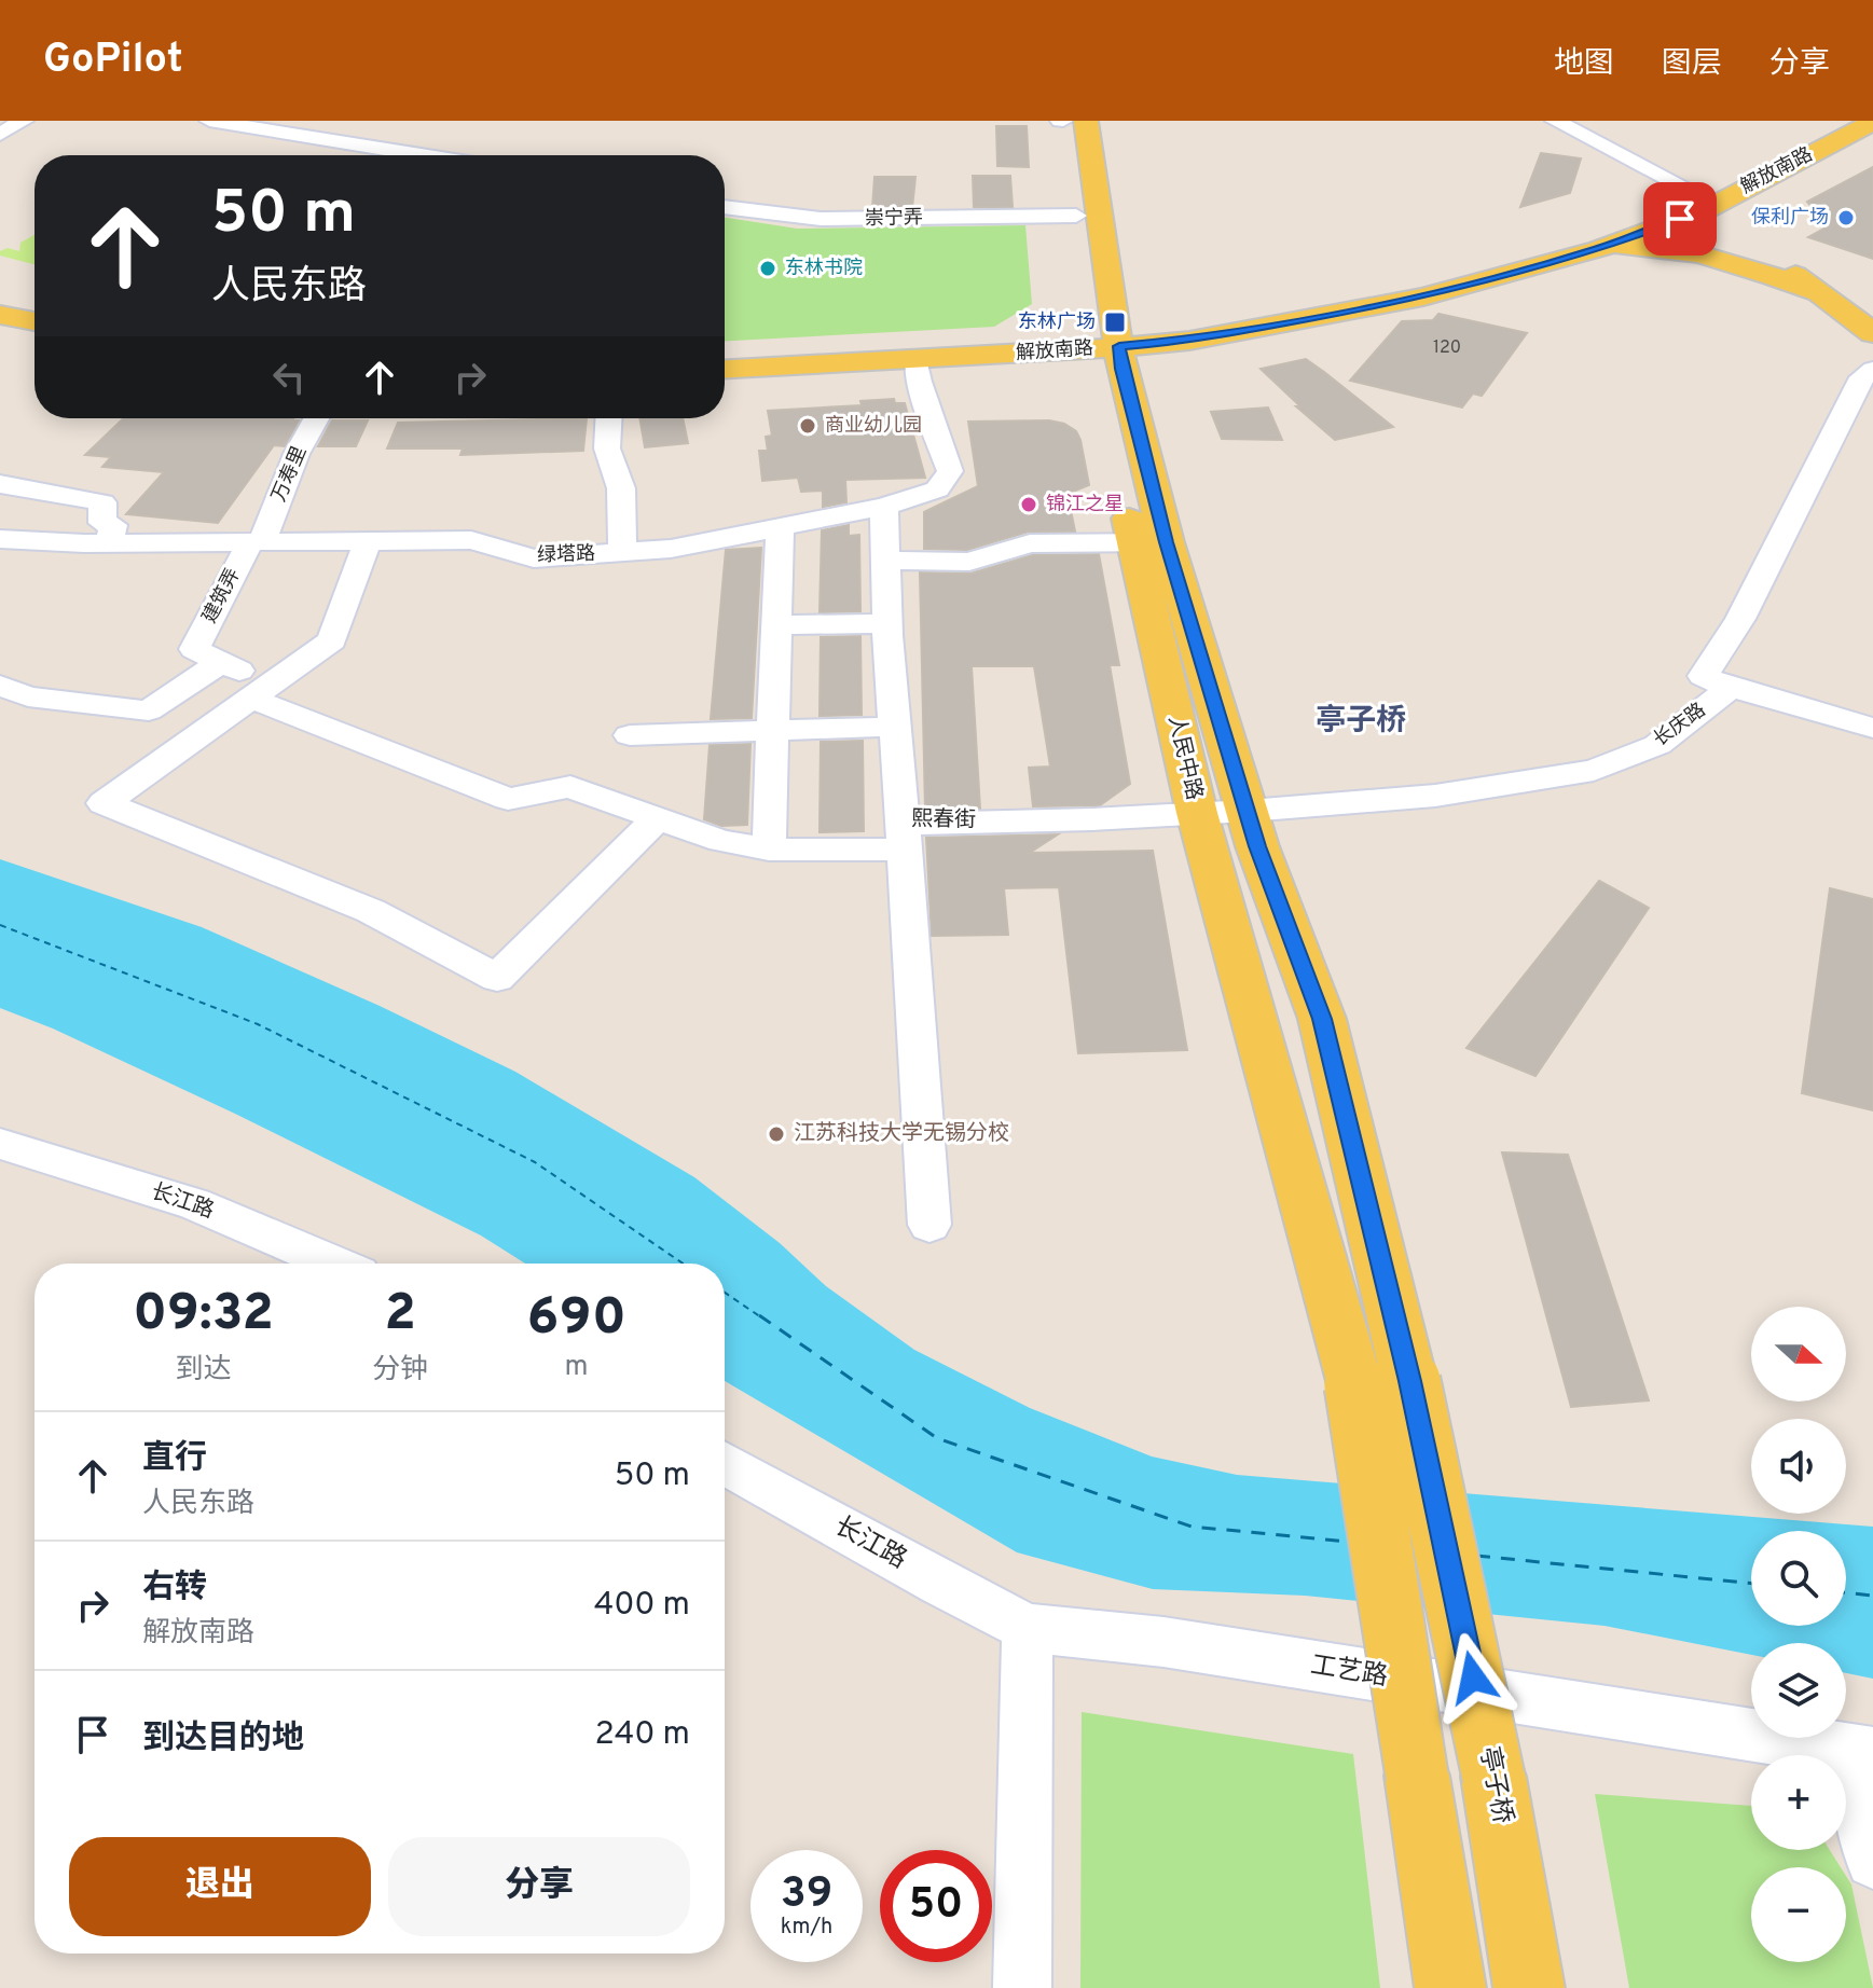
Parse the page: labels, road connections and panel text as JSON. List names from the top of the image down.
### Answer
{
  "streets": {
    "main road": ["解放南路", "人民中路", "亭子桥"],
    "street": [
      "崇宁弄",
      "万寿里",
      "绿塔路",
      "建筑弄",
      "长庆路",
      "熙春街",
      "长江路",
      "工艺路"
    ]
  },
  "crossings": [
    ["解放南路", "绿塔路"],
    ["万寿里", "绿塔路"],
    ["万寿里", "建筑弄"],
    ["绿塔路", "建筑弄"],
    ["绿塔路", "熙春街"],
    ["长庆路", "熙春街"],
    ["人民中路", "熙春街"],
    ["人民中路", "亭子桥"],
    ["长江路", "工艺路"]
  ],
  "districts": ["亭子桥"],
  "places": {
    "other": [
      "保利广场",
      "东林书院",
      "商业幼儿园",
      "锦江之星",
      "江苏科技大学无锡分校"
    ],
    "transit": ["东林广场"]
  },
  "house_numbers": ["120"],
  "north": "right",
  "page": {
    "header": "GoPilot",
    "nav": ["地图", "图层", "分享"],
    "turn": ["50 m", "人民东路"],
    "eta": [
      "09:32",
      "到达",
      "2",
      "分钟",
      "690",
      "m"
    ],
    "map_buttons": ["+", "−"],
    "list": [
      {
        "name": "直行",
        "note": "人民东路",
        "value": "50 m"
      },
      {
        "name": "右转",
        "note": "解放南路",
        "value": "400 m"
      },
      {
        "name": "到达目的地",
        "value": "240 m"
      }
    ],
    "buttons": ["退出", "分享"],
    "speed": "39 km/h",
    "limit": "50"
  }
}
